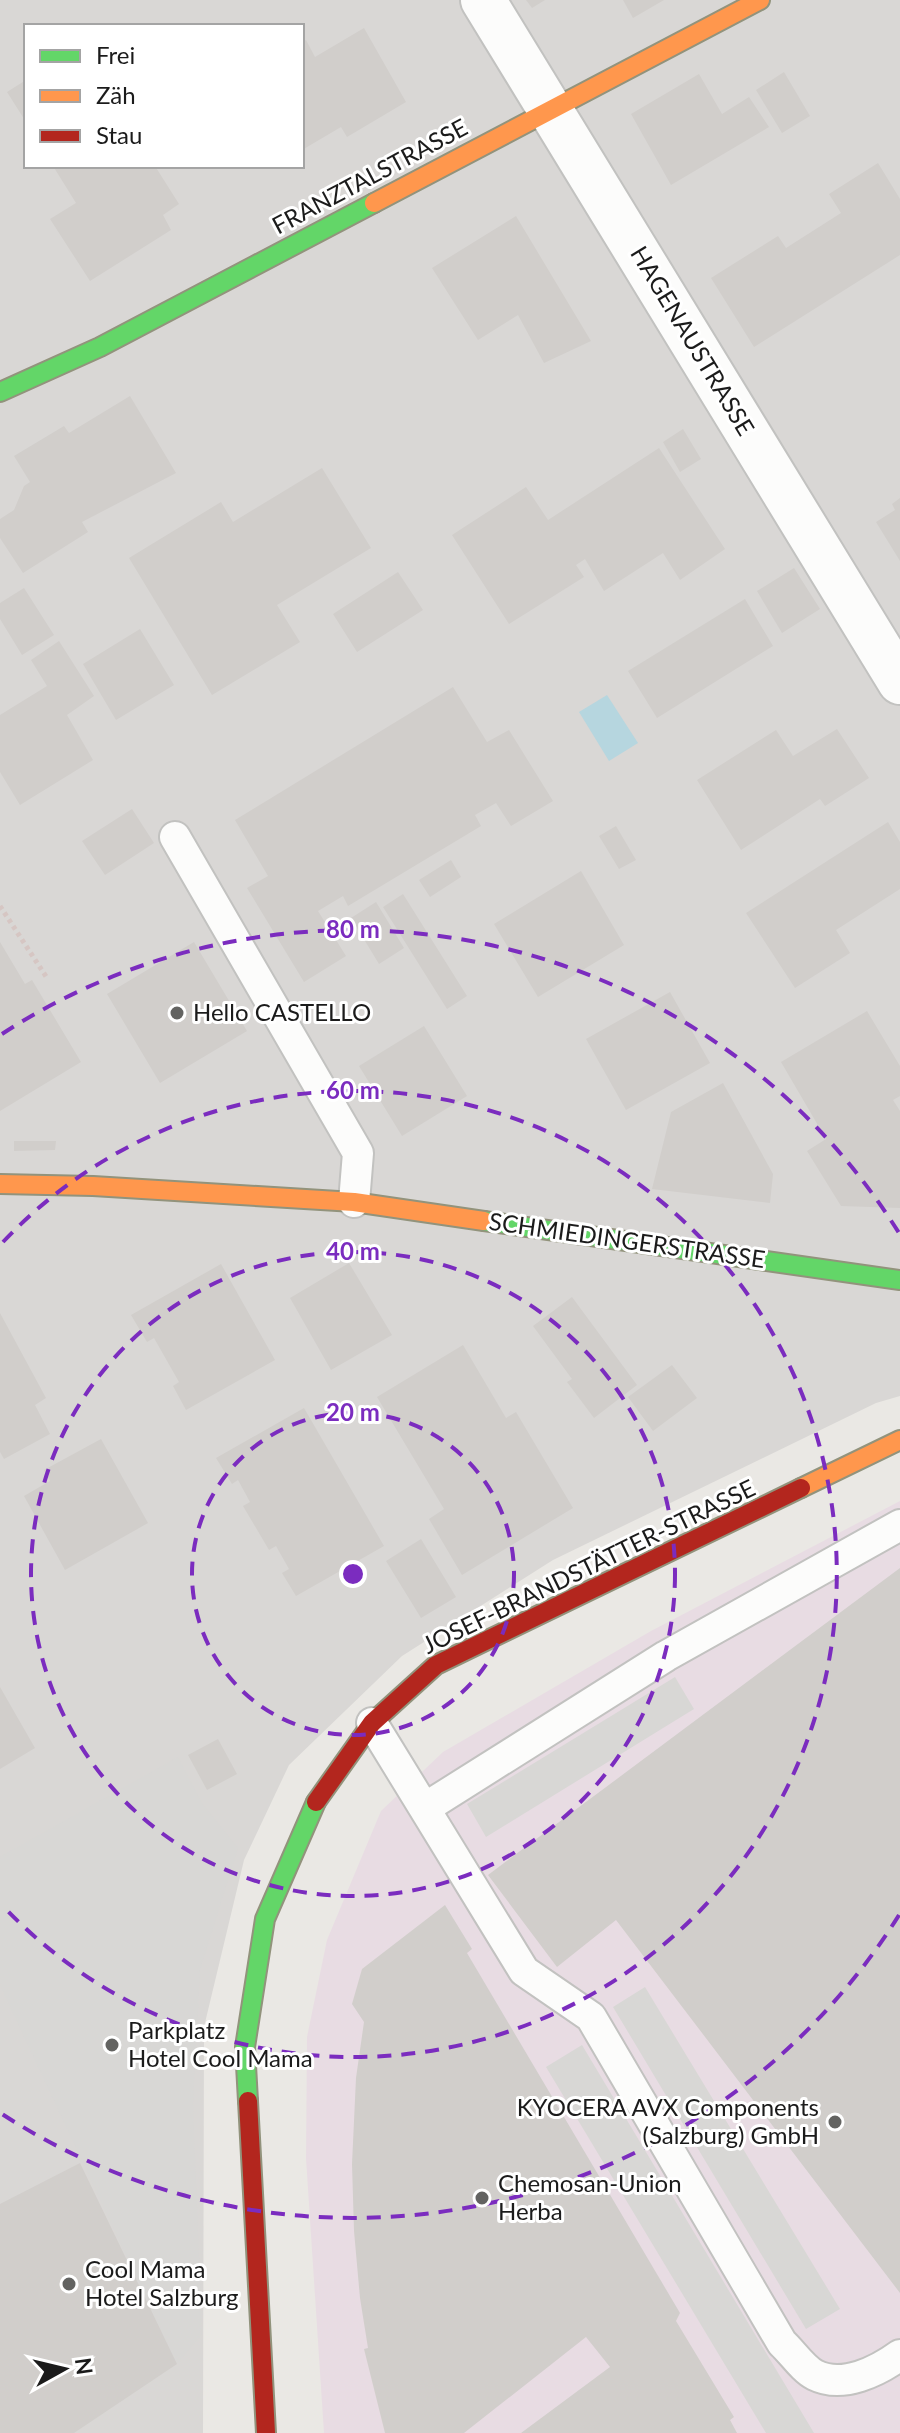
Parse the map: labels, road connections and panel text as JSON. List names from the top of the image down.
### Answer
{
  "streets": {
    "street": [
      "FRANZTALSTRASSE",
      "HAGENAUSTRASSE",
      "SCHMIEDINGERSTRASSE",
      "JOSEF-BRANDSTÄTTER-STRASSE"
    ]
  },
  "crossings": [
    ["FRANZTALSTRASSE", "HAGENAUSTRASSE"]
  ],
  "places": [
    "Hello CASTELLO",
    "Parkplatz Hotel Cool Mama",
    "KYOCERA AVX Components (Salzburg) GmbH",
    "Chemosan-Union Herba",
    "Cool Mama Hotel Salzburg"
  ],
  "legend": ["Frei", "Zäh", "Stau"],
  "north": "right",
  "rings": [
    "80 m",
    "60 m",
    "40 m",
    "20 m"
  ]
}
